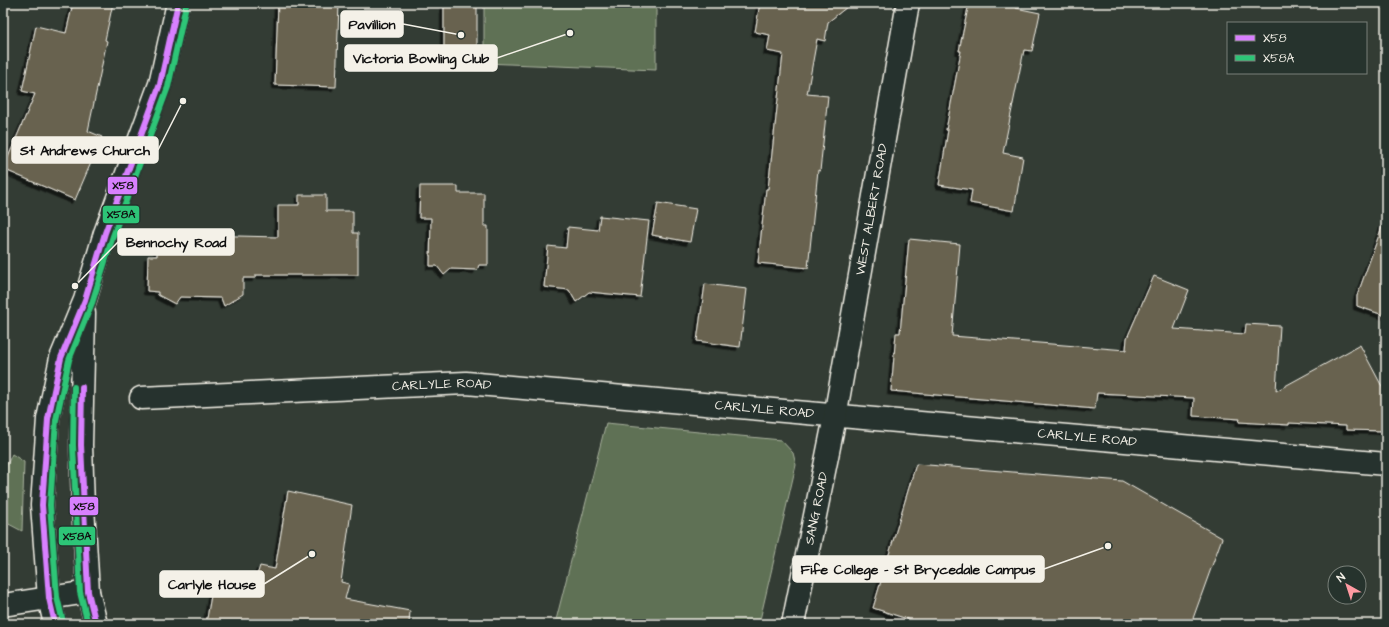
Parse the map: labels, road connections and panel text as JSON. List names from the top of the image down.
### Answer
{
  "streets": {
    "street": ["WEST ALBERT ROAD", "CARLYLE ROAD", "SANG ROAD"]
  },
  "crossings": [
    ["WEST ALBERT ROAD", "CARLYLE ROAD"],
    ["WEST ALBERT ROAD", "SANG ROAD"],
    ["CARLYLE ROAD", "SANG ROAD"]
  ],
  "places": [
    "Victoria Bowling Club",
    "Pavillion",
    "St Andrews Church",
    "Bennochy Road",
    "Fife College - St Brycedale Campus",
    "Carlyle House"
  ],
  "lines": ["transit line X58", "transit line X58A"],
  "legend": ["X58", "X58A"],
  "north": "top left"
}
